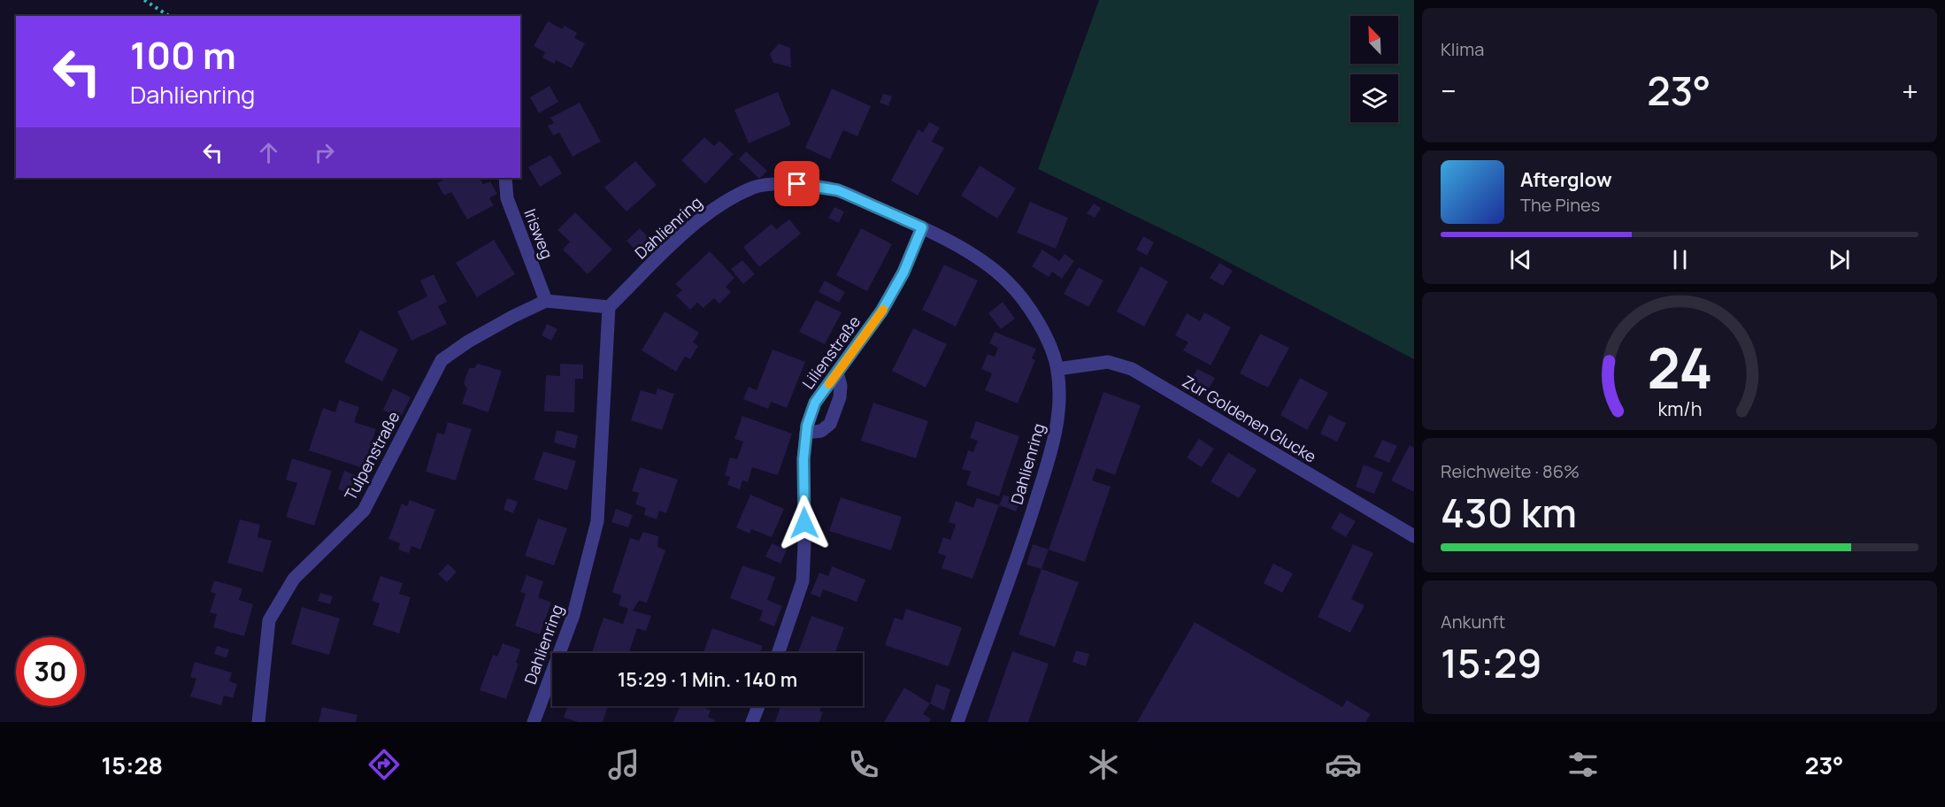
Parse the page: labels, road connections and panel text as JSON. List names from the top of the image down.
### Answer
{
  "streets": {
    "street": [
      "Dahlienring",
      "Irisweg",
      "Lilienstraße",
      "Zur Goldenen Glucke",
      "Tulpenstraße"
    ]
  },
  "crossings": [
    ["Dahlienring", "Lilienstraße"],
    ["Dahlienring", "Zur Goldenen Glucke"],
    ["Irisweg", "Tulpenstraße"]
  ],
  "north": "top left",
  "page": {
    "tile": [
      "Klima",
      ["Reichweite · 86%", "430 km"],
      ["Ankunft", "15:29"]
    ],
    "turn": ["100 m", "Dahlienring"],
    "heat": ["−", "23°", "+"],
    "song": ["Afterglow", "The Pines"],
    "limit": "30",
    "trip": "15:29 · 1 Min. · 140 m",
    "tabs": ["15:28", "23°"],
    "gauge": ["24", "km/h"]
  }
}
